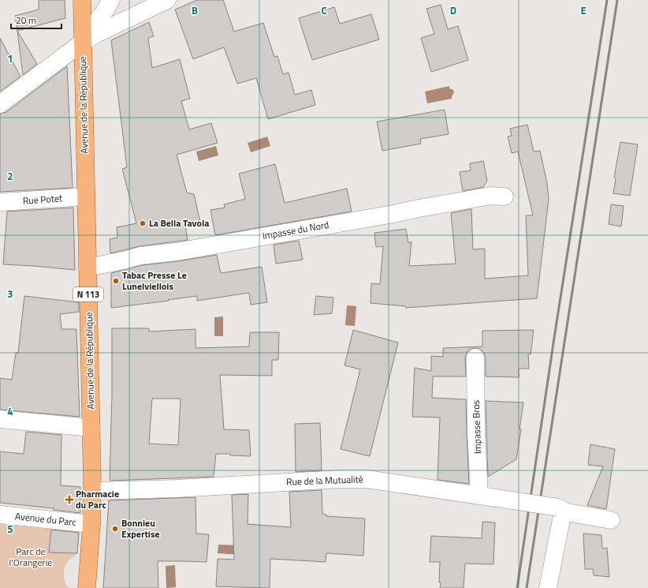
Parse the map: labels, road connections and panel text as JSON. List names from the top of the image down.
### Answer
{
  "streets": {
    "main road": ["Avenue de la République", "N 113"],
    "street": [
      "Rue Potet",
      "Impasse du Nord",
      "Impasse Bros",
      "Rue de la Mutualité",
      "Avenue du Parc"
    ]
  },
  "crossings": [
    ["Avenue de la République", "Rue Potet"],
    ["Avenue de la République", "Impasse du Nord"],
    ["Avenue de la République", "Rue de la Mutualité"],
    ["Avenue de la République", "Avenue du Parc"],
    ["Impasse Bros", "Rue de la Mutualité"]
  ],
  "parks": ["Parc de l'Orangerie"],
  "places": {
    "other": ["La Bella Tavola", "Tabac Presse Le Lunelviellois", "Bonnieu Expertise"],
    "health": ["Pharmacie du Parc"]
  },
  "scale_bar": "20 m",
  "grid": {
    "columns": [
      "B",
      "C",
      "D",
      "E"
    ],
    "rows": [
      "1",
      "2",
      "3",
      "4",
      "5"
    ]
  }
}
